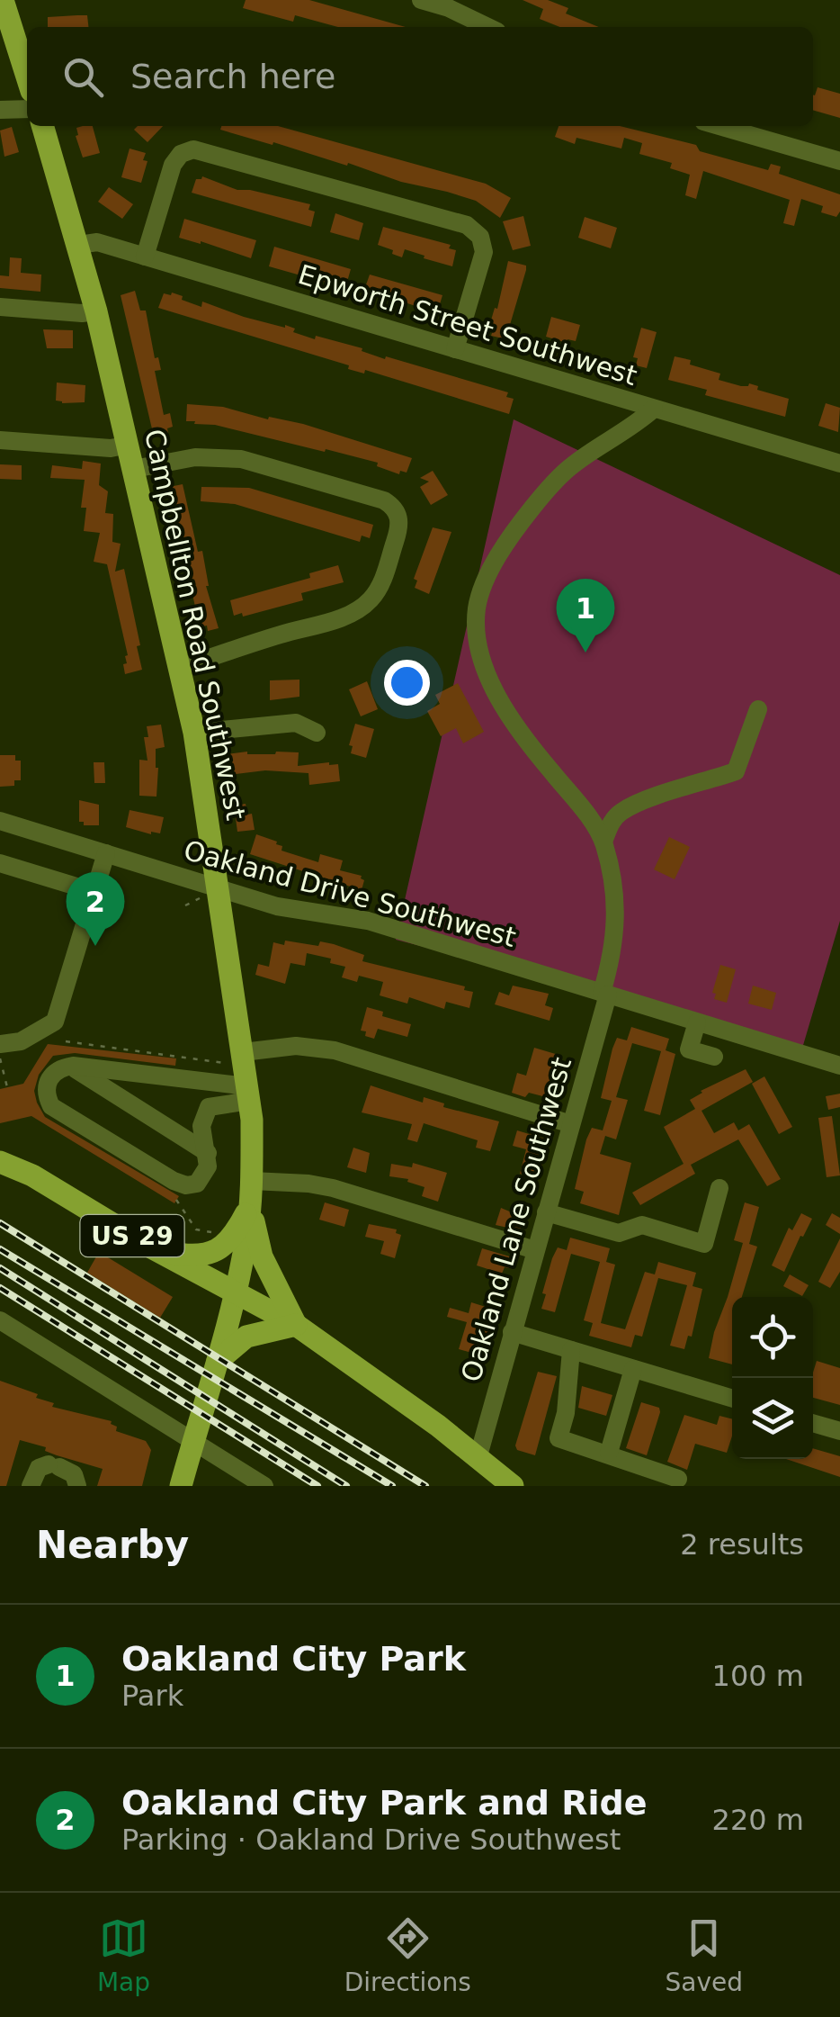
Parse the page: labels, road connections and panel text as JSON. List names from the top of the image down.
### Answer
{
  "streets": {
    "main road": ["Campbellton Road Southwest", "US 29"],
    "street": ["Epworth Street Southwest", "Oakland Drive Southwest", "Oakland Lane Southwest"]
  },
  "crossings": [
    ["Epworth Street Southwest", "Campbellton Road Southwest"],
    ["Campbellton Road Southwest", "Oakland Drive Southwest"],
    ["Campbellton Road Southwest", "US 29"],
    ["Oakland Drive Southwest", "Oakland Lane Southwest"],
    ["Oakland Lane Southwest", "US 29"]
  ],
  "page": {
    "search": "Search here",
    "pins": ["1", "2"],
    "heading": ["Nearby", "2 results"],
    "list": [
      {
        "mark": "1",
        "name": "Oakland City Park",
        "note": "Park",
        "value": "100 m"
      },
      {
        "mark": "2",
        "name": "Oakland City Park and Ride",
        "note": "Parking · Oakland Drive Southwest",
        "value": "220 m"
      }
    ],
    "nav": ["Map", "Directions", "Saved"]
  }
}
